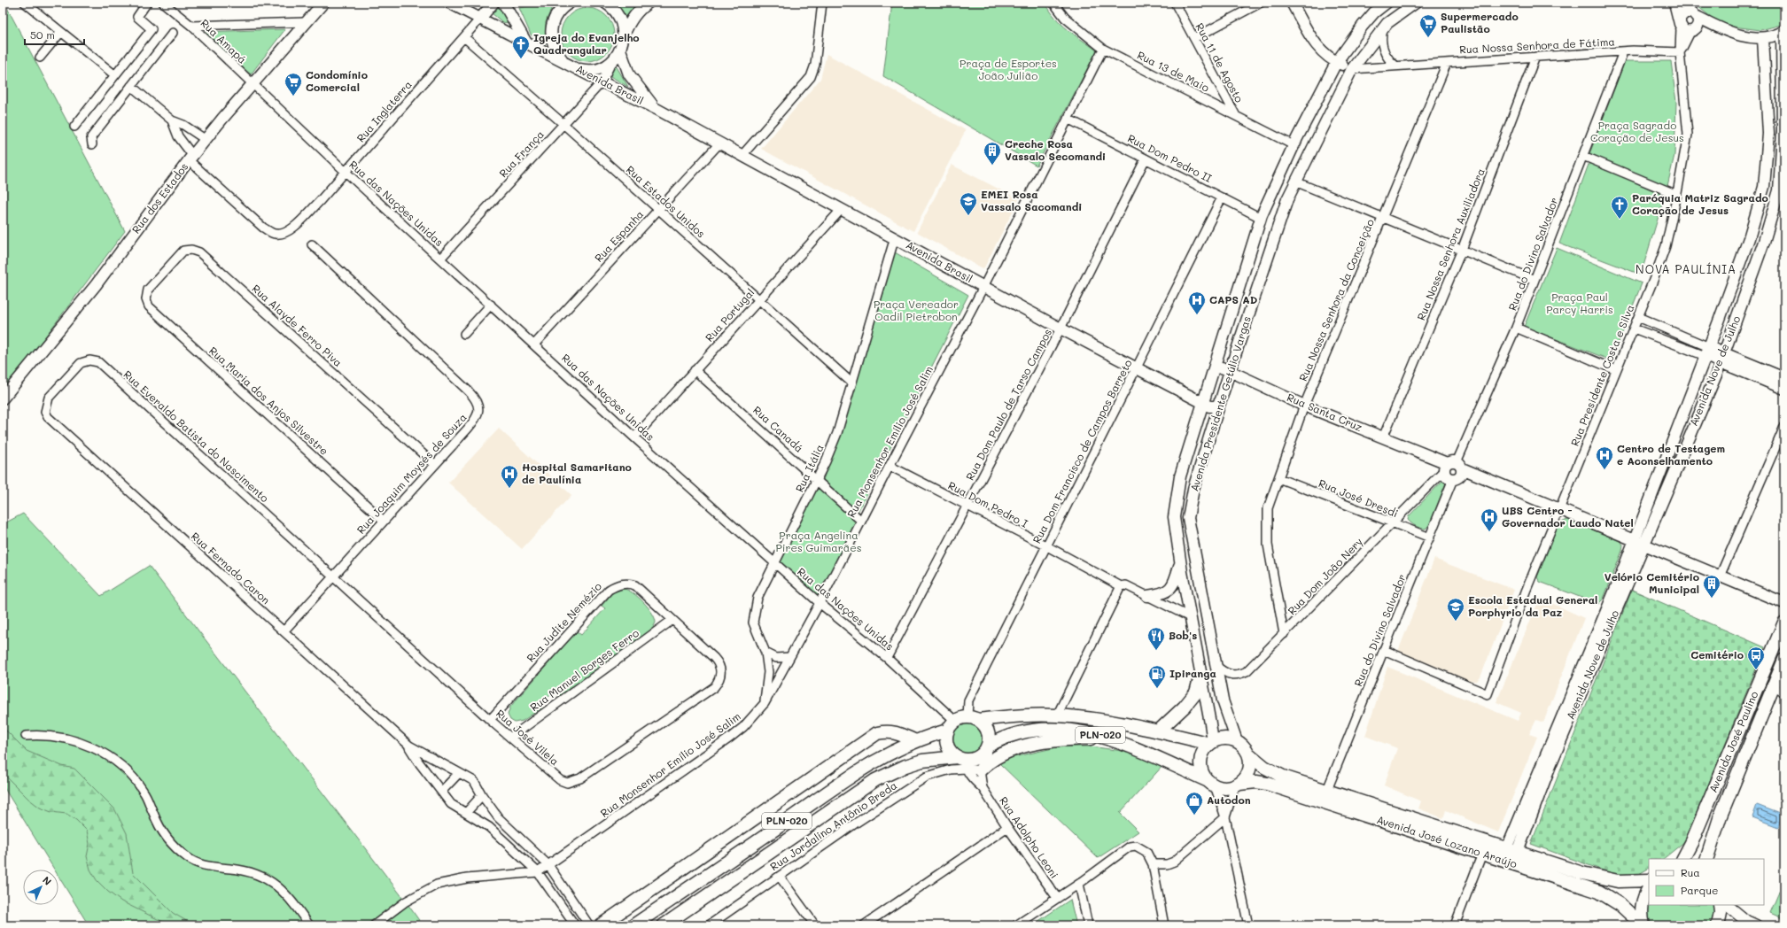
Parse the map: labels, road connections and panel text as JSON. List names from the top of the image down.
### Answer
{
  "streets": {
    "main road": ["PLN-020", "Avenida José Paulino", "Avenida José Lozano Araújo"],
    "street": [
      "Rua Amapá",
      "Rua Nossa Senhora de Fátima",
      "Rua 11 de Agosto",
      "Rua 13 de Maio",
      "Avenida Brasil",
      "Rua Inglaterra",
      "Rua França",
      "Rua Dom Pedro II",
      "Rua dos Estados",
      "Rua Estados Unidos",
      "Rua das Nações Unidas",
      "Rua Espanha",
      "Rua Nossa Senhora Auxiliadora",
      "Rua do Divino Salvador",
      "Rua Nossa Senhora da Conceição",
      "Rua Portugal",
      "Rua Alayde Ferro Piva",
      "Avenida Nove de Julho",
      "Rua Presidente Costa e Silva",
      "Rua Maria dos Anjos Silvestre",
      "Avenida Presidente Getúlio Vargas",
      "Rua Dom Paulo de Tarso Campos",
      "Rua Santa Cruz",
      "Rua Canadá",
      "Rua Everaldo Batista do Nascimento",
      "Rua Monsenhor Emílio José Salim",
      "Rua Dom Francisco de Campos Barreto",
      "Rua Itália",
      "Rua Joaquim Moysés de Souza",
      "Rua José Dresdi",
      "Rua Dom Pedro I",
      "Rua Fernado Caron",
      "Rua Dom João Nery",
      "Rua Judite Nemézio",
      "Rua Manuel Borges Ferro",
      "Rua José Vilela",
      "Rua Jordalino Antônio Breda",
      "Rua Adolpho Leoni"
    ]
  },
  "crossings": [
    ["Rua Amapá", "Rua dos Estados"],
    ["Rua Amapá", "Rua das Nações Unidas"],
    ["Rua Nossa Senhora de Fátima", "Rua Nossa Senhora Auxiliadora"],
    ["Rua Nossa Senhora de Fátima", "Rua do Divino Salvador"],
    ["Rua Nossa Senhora de Fátima", "Rua Nossa Senhora da Conceição"],
    ["Rua Nossa Senhora de Fátima", "Rua Presidente Costa e Silva"],
    ["Rua Nossa Senhora de Fátima", "Avenida Presidente Getúlio Vargas"],
    ["Rua 11 de Agosto", "Rua 13 de Maio"],
    ["Rua 13 de Maio", "Avenida Presidente Getúlio Vargas"],
    ["Rua 13 de Maio", "Rua Monsenhor Emílio José Salim"],
    ["Avenida Brasil", "Rua Inglaterra"],
    ["Avenida Brasil", "Rua França"],
    ["Avenida Brasil", "Rua Espanha"],
    ["Avenida Brasil", "Rua Portugal"],
    ["Avenida Brasil", "Avenida Presidente Getúlio Vargas"],
    ["Avenida Brasil", "Rua Dom Paulo de Tarso Campos"],
    ["Avenida Brasil", "Rua Monsenhor Emílio José Salim"],
    ["Avenida Brasil", "Rua Dom Francisco de Campos Barreto"],
    ["Avenida Brasil", "Rua Itália"],
    ["Rua Inglaterra", "Rua dos Estados"],
    ["Rua Inglaterra", "Rua Estados Unidos"],
    ["Rua Inglaterra", "Rua das Nações Unidas"],
    ["Rua França", "Rua Estados Unidos"],
    ["Rua França", "Rua das Nações Unidas"],
    ["Rua Dom Pedro II", "Avenida Presidente Getúlio Vargas"],
    ["Rua Dom Pedro II", "Rua Dom Paulo de Tarso Campos"],
    ["Rua Dom Pedro II", "Rua Monsenhor Emílio José Salim"],
    ["Rua Dom Pedro II", "Rua Dom Francisco de Campos Barreto"],
    ["Rua dos Estados", "Rua das Nações Unidas"],
    ["Rua Estados Unidos", "Rua Espanha"],
    ["Rua Estados Unidos", "Rua Portugal"],
    ["Rua Estados Unidos", "Rua Itália"],
    ["Rua das Nações Unidas", "Rua Espanha"],
    ["Rua das Nações Unidas", "Rua Portugal"],
    ["Rua das Nações Unidas", "Rua Dom Paulo de Tarso Campos"],
    ["Rua das Nações Unidas", "Rua Monsenhor Emílio José Salim"],
    ["Rua das Nações Unidas", "Rua Dom Francisco de Campos Barreto"],
    ["Rua das Nações Unidas", "Rua Itália"],
    ["Rua das Nações Unidas", "PLN-020"],
    ["Rua das Nações Unidas", "Rua Jordalino Antônio Breda"],
    ["Rua das Nações Unidas", "Rua Adolpho Leoni"],
    ["Rua Nossa Senhora Auxiliadora", "Rua Santa Cruz"],
    ["Rua do Divino Salvador", "Rua Presidente Costa e Silva"],
    ["Rua do Divino Salvador", "Rua Santa Cruz"],
    ["Rua do Divino Salvador", "Rua José Dresdi"],
    ["Rua do Divino Salvador", "Rua Dom João Nery"],
    ["Rua do Divino Salvador", "Avenida José Lozano Araújo"],
    ["Rua Nossa Senhora da Conceição", "Rua Santa Cruz"],
    ["Rua Nossa Senhora da Conceição", "Rua José Dresdi"],
    ["Rua Nossa Senhora da Conceição", "Rua Dom João Nery"],
    ["Rua Portugal", "Rua Canadá"],
    ["Rua Alayde Ferro Piva", "Rua Maria dos Anjos Silvestre"],
    ["Rua Alayde Ferro Piva", "Rua Joaquim Moysés de Souza"],
    ["Avenida Nove de Julho", "Avenida José Lozano Araújo"],
    ["Rua Maria dos Anjos Silvestre", "Rua Joaquim Moysés de Souza"],
    ["Avenida Presidente Getúlio Vargas", "Rua Santa Cruz"],
    ["Avenida Presidente Getúlio Vargas", "Rua Dom Pedro I"],
    ["Avenida Presidente Getúlio Vargas", "Rua Dom João Nery"],
    ["Avenida Presidente Getúlio Vargas", "PLN-020"],
    ["Avenida Presidente Getúlio Vargas", "Avenida José Lozano Araújo"],
    ["Rua Dom Paulo de Tarso Campos", "Rua Dom Pedro I"],
    ["Rua Santa Cruz", "Rua Dom João Nery"],
    ["Rua Canadá", "Rua Monsenhor Emílio José Salim"],
    ["Rua Canadá", "Rua Itália"],
    ["Rua Everaldo Batista do Nascimento", "Rua Joaquim Moysés de Souza"],
    ["Rua Everaldo Batista do Nascimento", "Rua Fernado Caron"],
    ["Rua Everaldo Batista do Nascimento", "Rua José Vilela"],
    ["Rua Monsenhor Emílio José Salim", "Rua Itália"],
    ["Rua Monsenhor Emílio José Salim", "Rua Dom Pedro I"],
    ["Rua Monsenhor Emílio José Salim", "Rua Fernado Caron"],
    ["Rua Dom Francisco de Campos Barreto", "Rua Dom Pedro I"],
    ["Rua Dom Francisco de Campos Barreto", "PLN-020"],
    ["Rua Dom Francisco de Campos Barreto", "Rua Jordalino Antônio Breda"],
    ["Rua Dom Francisco de Campos Barreto", "Rua Adolpho Leoni"],
    ["Rua Joaquim Moysés de Souza", "Rua Fernado Caron"],
    ["Rua Joaquim Moysés de Souza", "Rua José Vilela"],
    ["Rua José Dresdi", "Rua Dom João Nery"],
    ["Rua Judite Nemézio", "Rua Manuel Borges Ferro"],
    ["Rua Judite Nemézio", "Rua José Vilela"],
    ["Rua Manuel Borges Ferro", "Rua José Vilela"],
    ["PLN-020", "Rua Jordalino Antônio Breda"],
    ["PLN-020", "Rua Adolpho Leoni"],
    ["PLN-020", "Avenida José Lozano Araújo"],
    ["Rua Jordalino Antônio Breda", "Rua Adolpho Leoni"]
  ],
  "districts": ["NOVA PAULÍNIA"],
  "parks": [
    "Praça de Esportes João Julião",
    "Praça Sagrado Coração de Jesus",
    "Praça Paul Parcy Harris",
    "Praça Vereador Oadil Pietrobon",
    "Praça Angelina Pires Guimarães"
  ],
  "places": {
    "supermarket": ["Supermercado Paulistão", "Condomínio Comercial"],
    "church": ["Igreja do Evanjelho Quadrangular", "Paróquia Matriz Sagrado Coração de Jesus"],
    "building": ["Creche Rosa Vassalo Secomandi", "Velório Cemitério Municipal"],
    "school or university": ["EMEI Rosa Vassalo Sacomandi", "Escola Estadual General Porphyrio da Paz"],
    "hospital": [
      "CAPS AD",
      "Centro de Testagem e Aconselhamento",
      "Hospital Samaritano de Paulínia",
      "UBS Centro - Governador Laudo Natel"
    ],
    "restaurant": ["Bob's"],
    "bus stop": ["Cemitério"],
    "fuel station": ["Ipiranga"],
    "shop": ["Autodon"]
  },
  "legend": ["Rua", "Parque"],
  "scale_bar": "50 m",
  "north": "top right"
}
